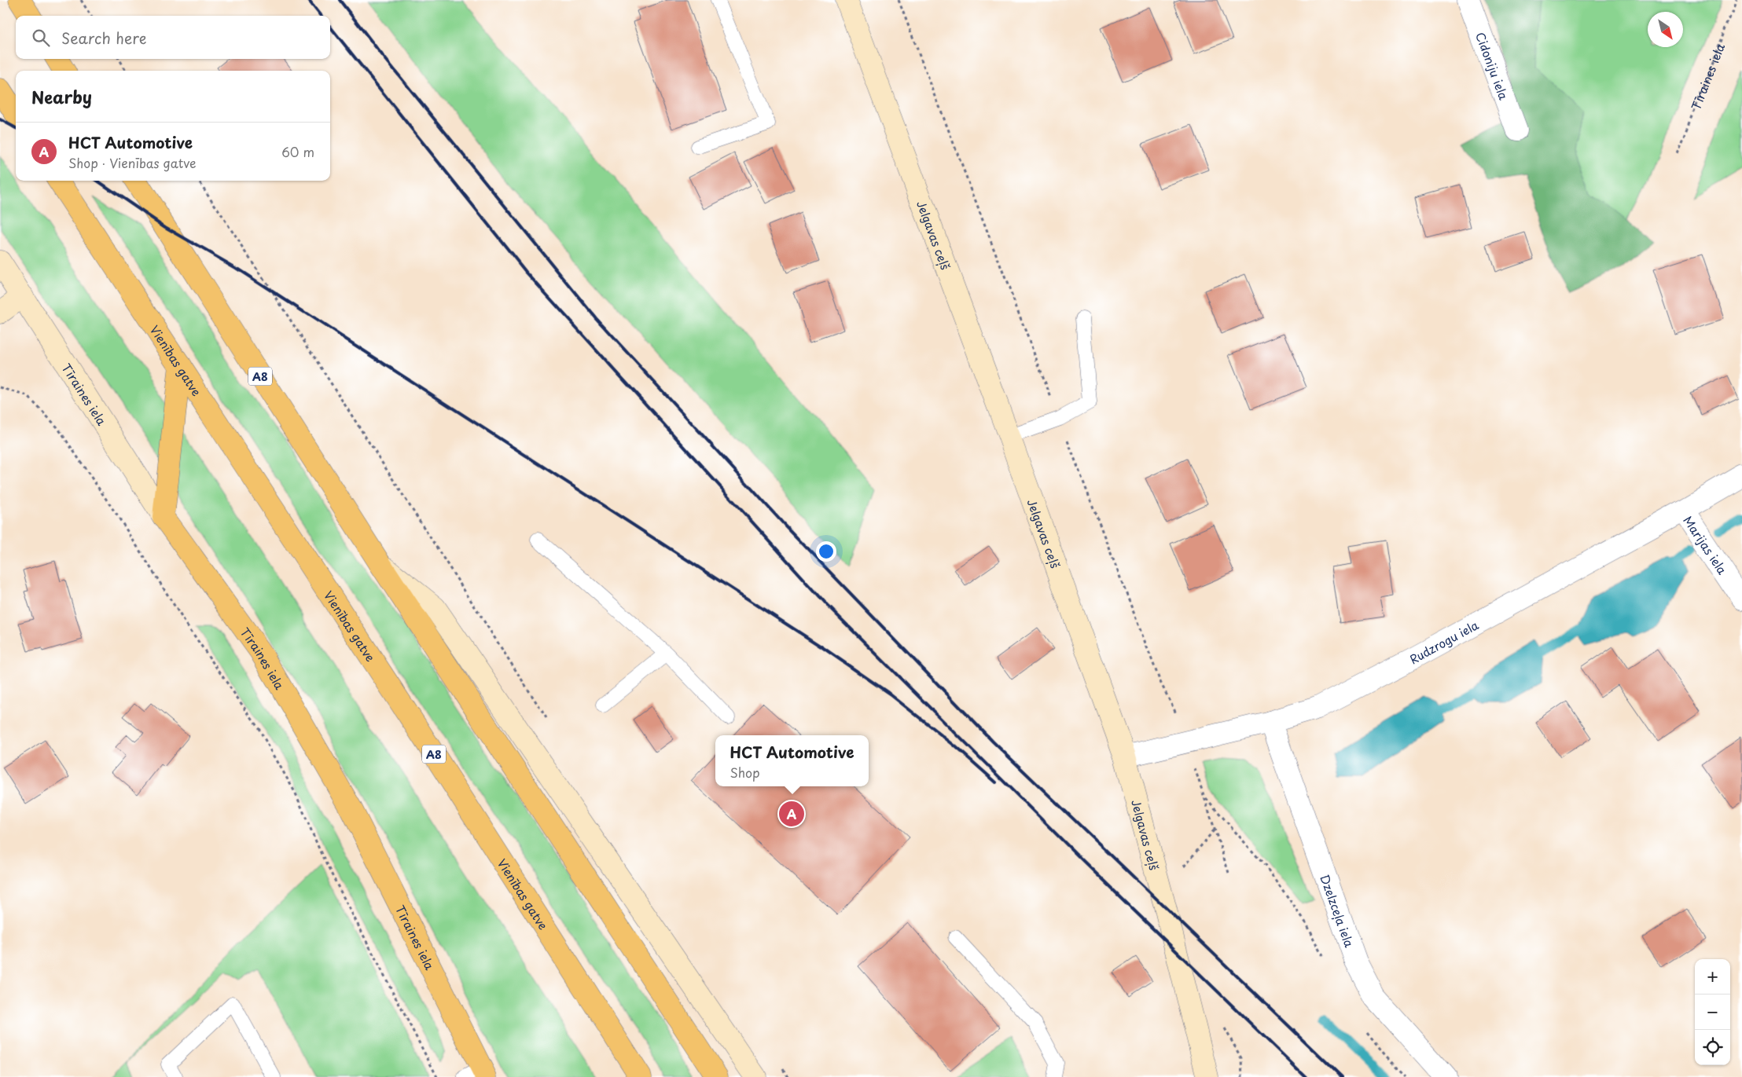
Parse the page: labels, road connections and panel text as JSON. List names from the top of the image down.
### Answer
{
  "streets": {
    "highway": ["Tīraines iela", "Vienības gatve", "A8"],
    "main road": ["Jelgavas ceļš"],
    "street": [
      "Cidoniju iela",
      "Marijas iela",
      "Rudzrogu iela",
      "Dzelzceļa iela"
    ]
  },
  "crossings": [
    ["Jelgavas ceļš", "Rudzrogu iela"],
    ["Marijas iela", "Rudzrogu iela"],
    ["Rudzrogu iela", "Dzelzceļa iela"]
  ],
  "north": "bottom right",
  "page": {
    "search": "Search here",
    "heading": "Nearby",
    "list": [
      {
        "mark": "A",
        "name": "HCT Automotive",
        "note": "Shop · Vienības gatve",
        "value": "60 m"
      }
    ],
    "popup": ["HCT Automotive", "Shop"],
    "pins": "A",
    "map_buttons": ["+", "−"]
  }
}
